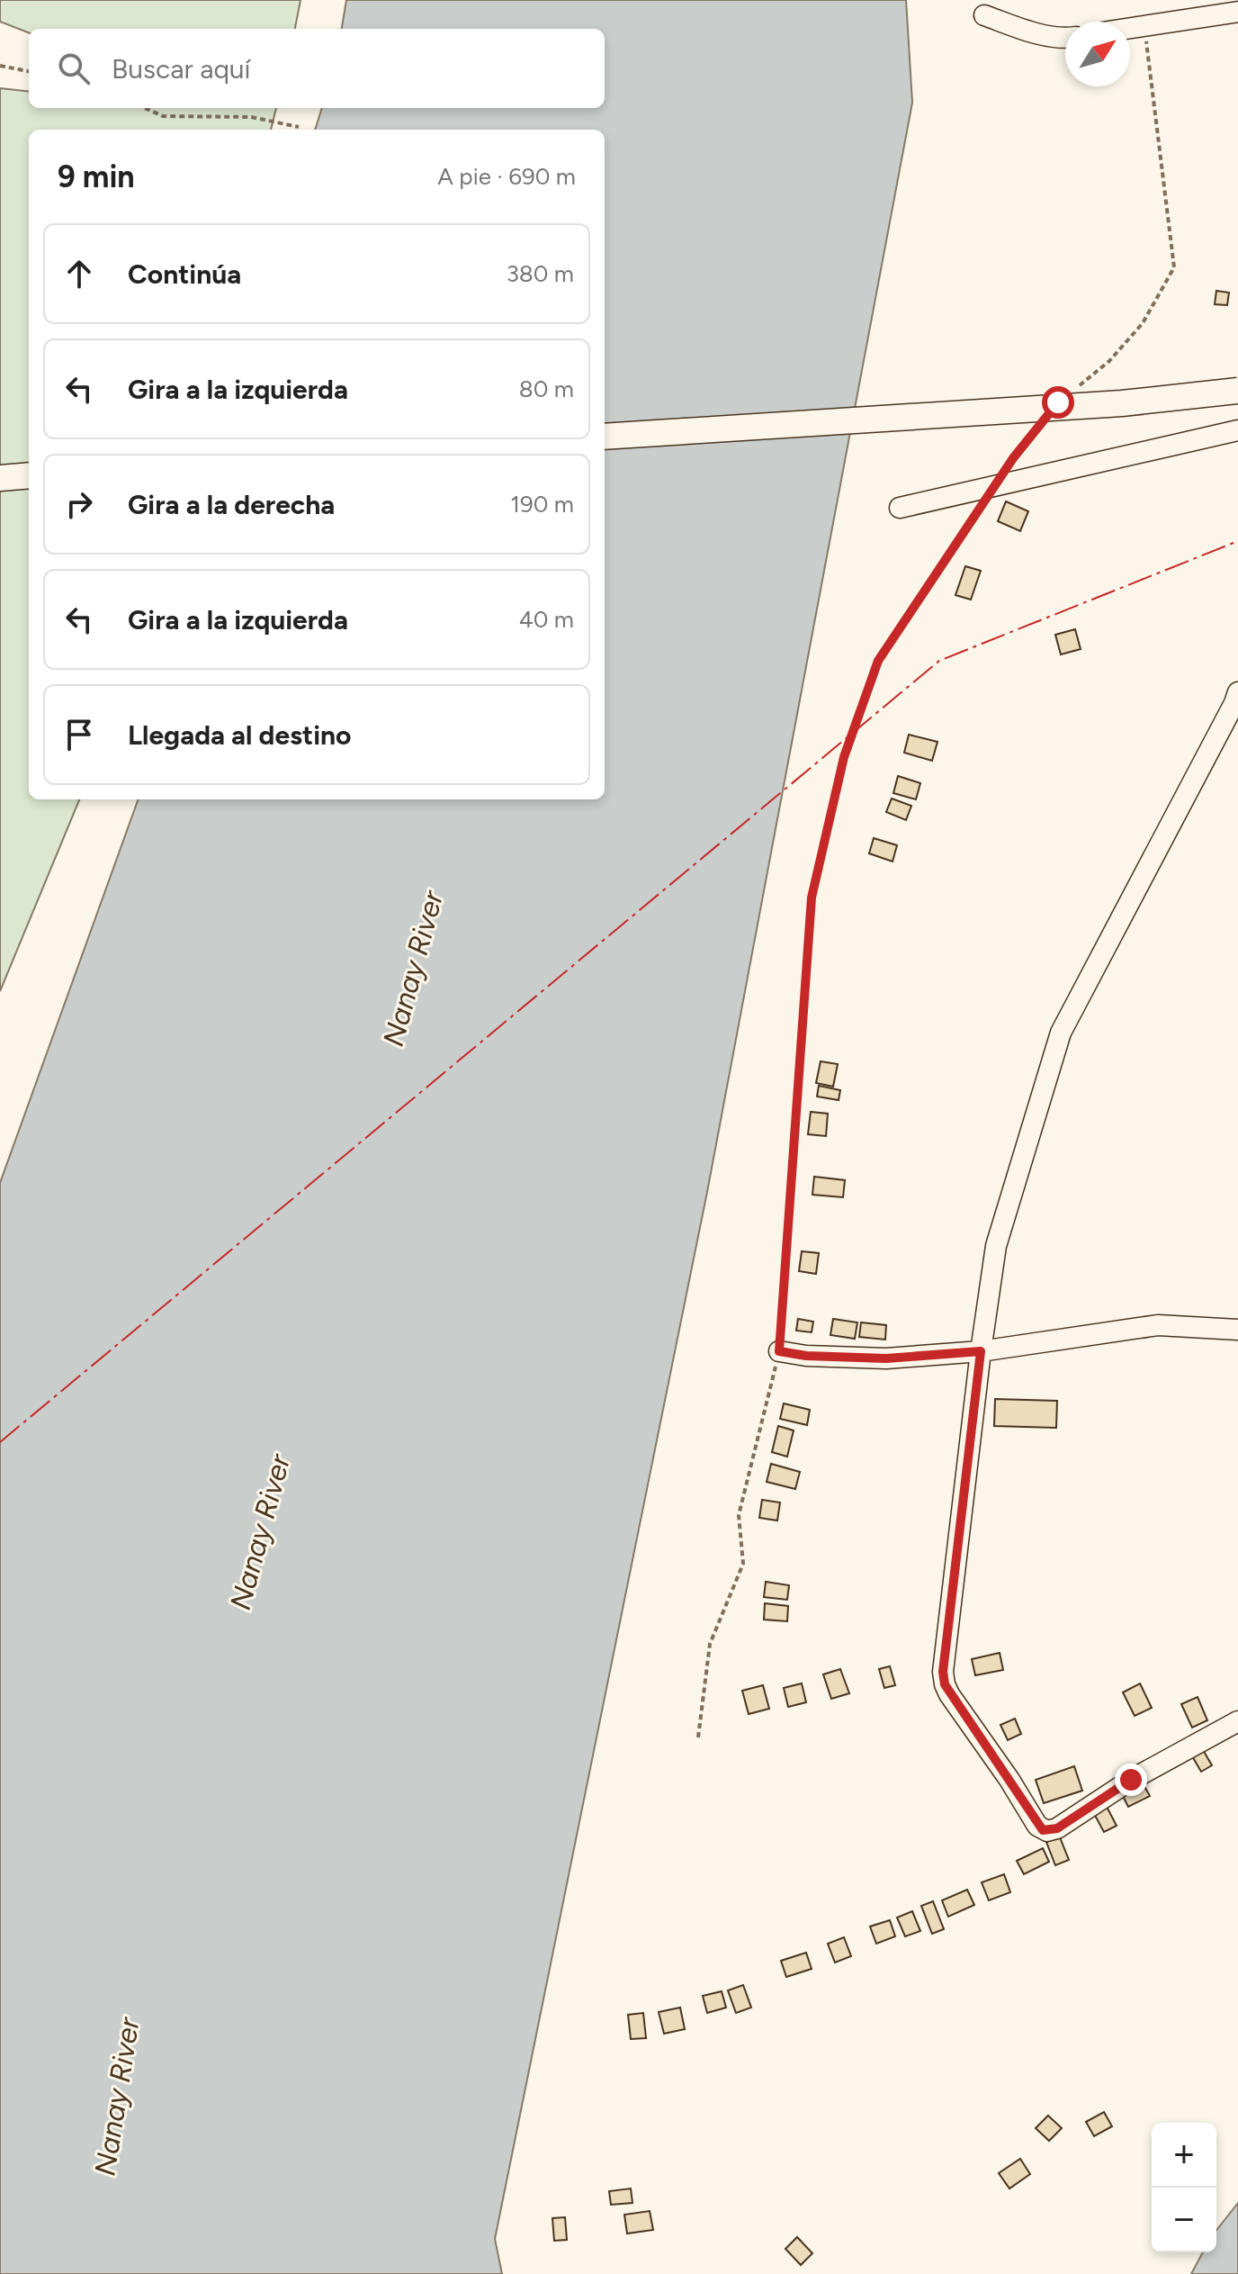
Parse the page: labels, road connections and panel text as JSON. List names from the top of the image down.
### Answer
{
  "water": ["Nanay River"],
  "north": "top right",
  "page": {
    "search": "Buscar aquí",
    "heading": ["9 min", "A pie · 690 m"],
    "list": [
      ["Continúa", "380 m"],
      ["Gira a la izquierda", "80 m"],
      ["Gira a la derecha", "190 m"],
      ["Gira a la izquierda", "40 m"],
      "Llegada al destino"
    ],
    "map_buttons": ["+", "−"]
  }
}
